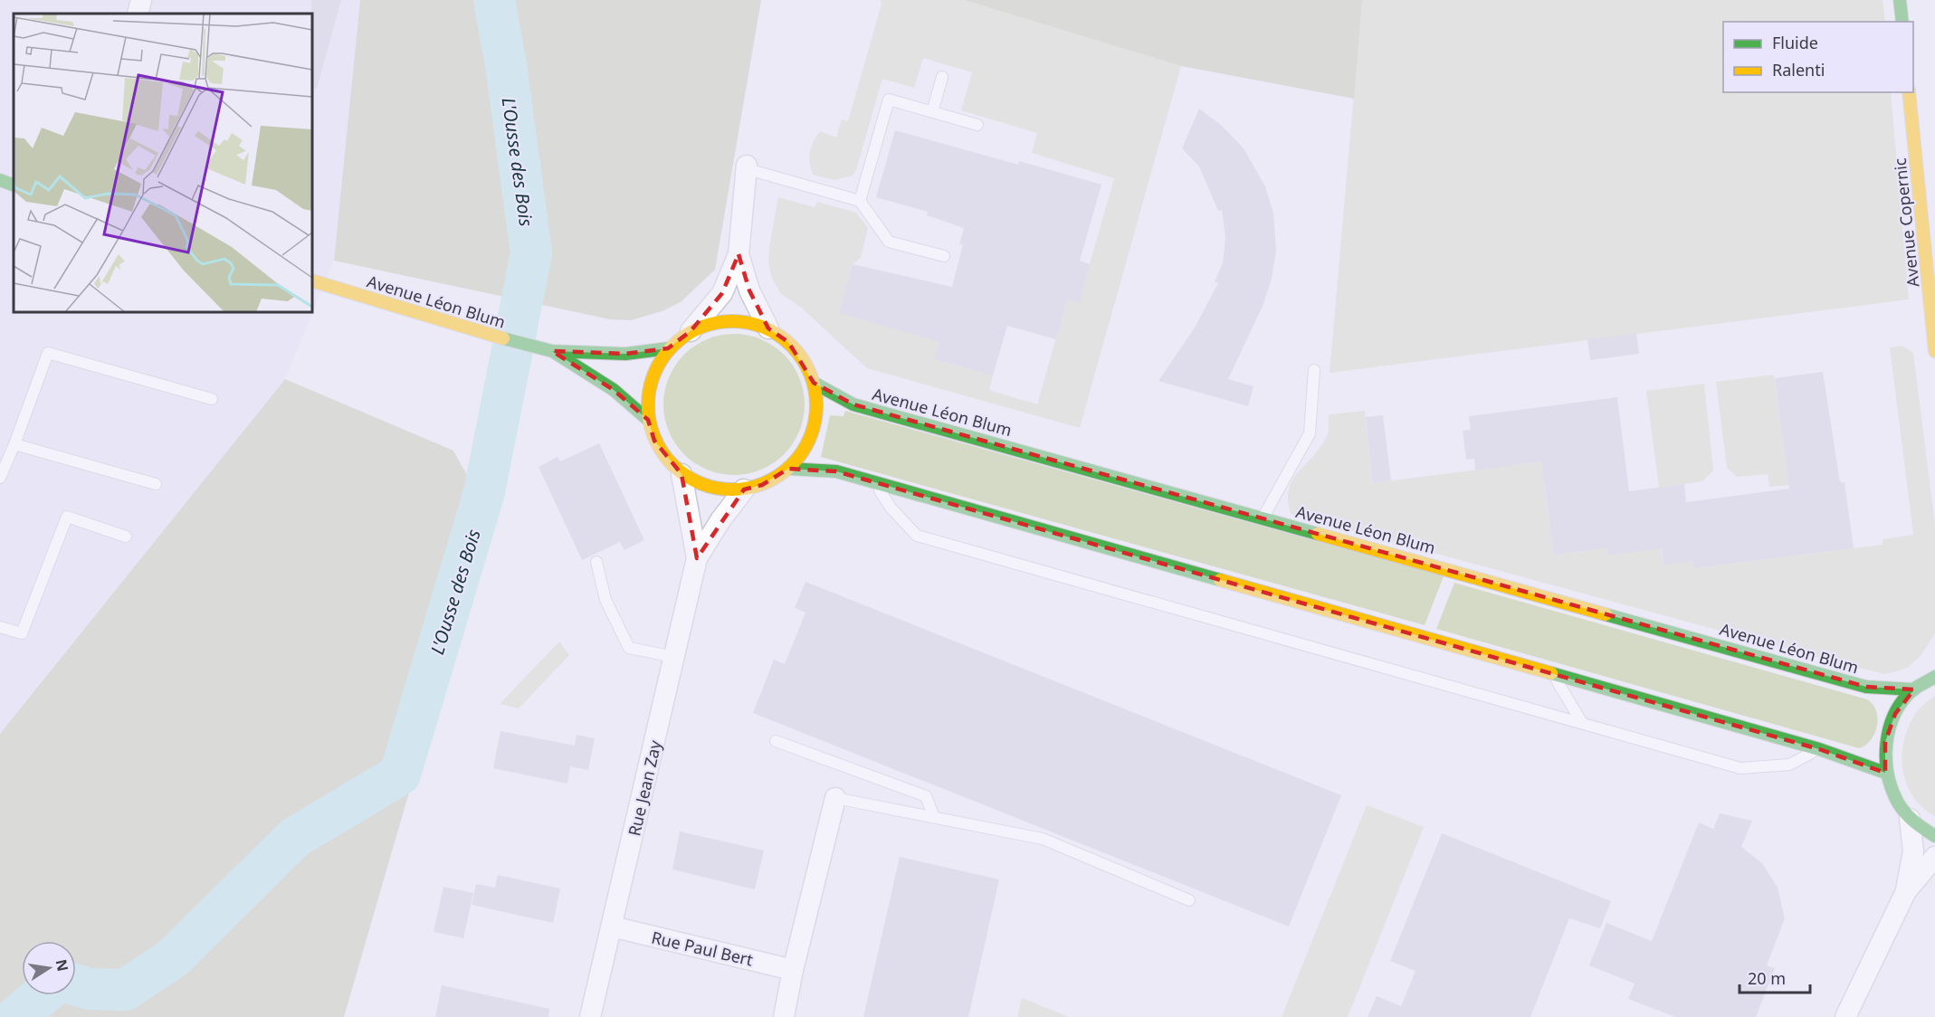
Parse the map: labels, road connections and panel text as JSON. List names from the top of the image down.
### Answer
{
  "streets": {
    "street": [
      "Avenue Copernic",
      "Avenue Léon Blum",
      "Rue Jean Zay",
      "Rue Paul Bert"
    ]
  },
  "crossings": [
    ["Avenue Léon Blum", "Rue Jean Zay"],
    ["Rue Jean Zay", "Rue Paul Bert"]
  ],
  "water": ["L'Ousse des Bois"],
  "legend": ["Fluide", "Ralenti"],
  "scale_bar": "20 m",
  "north": "right"
}
